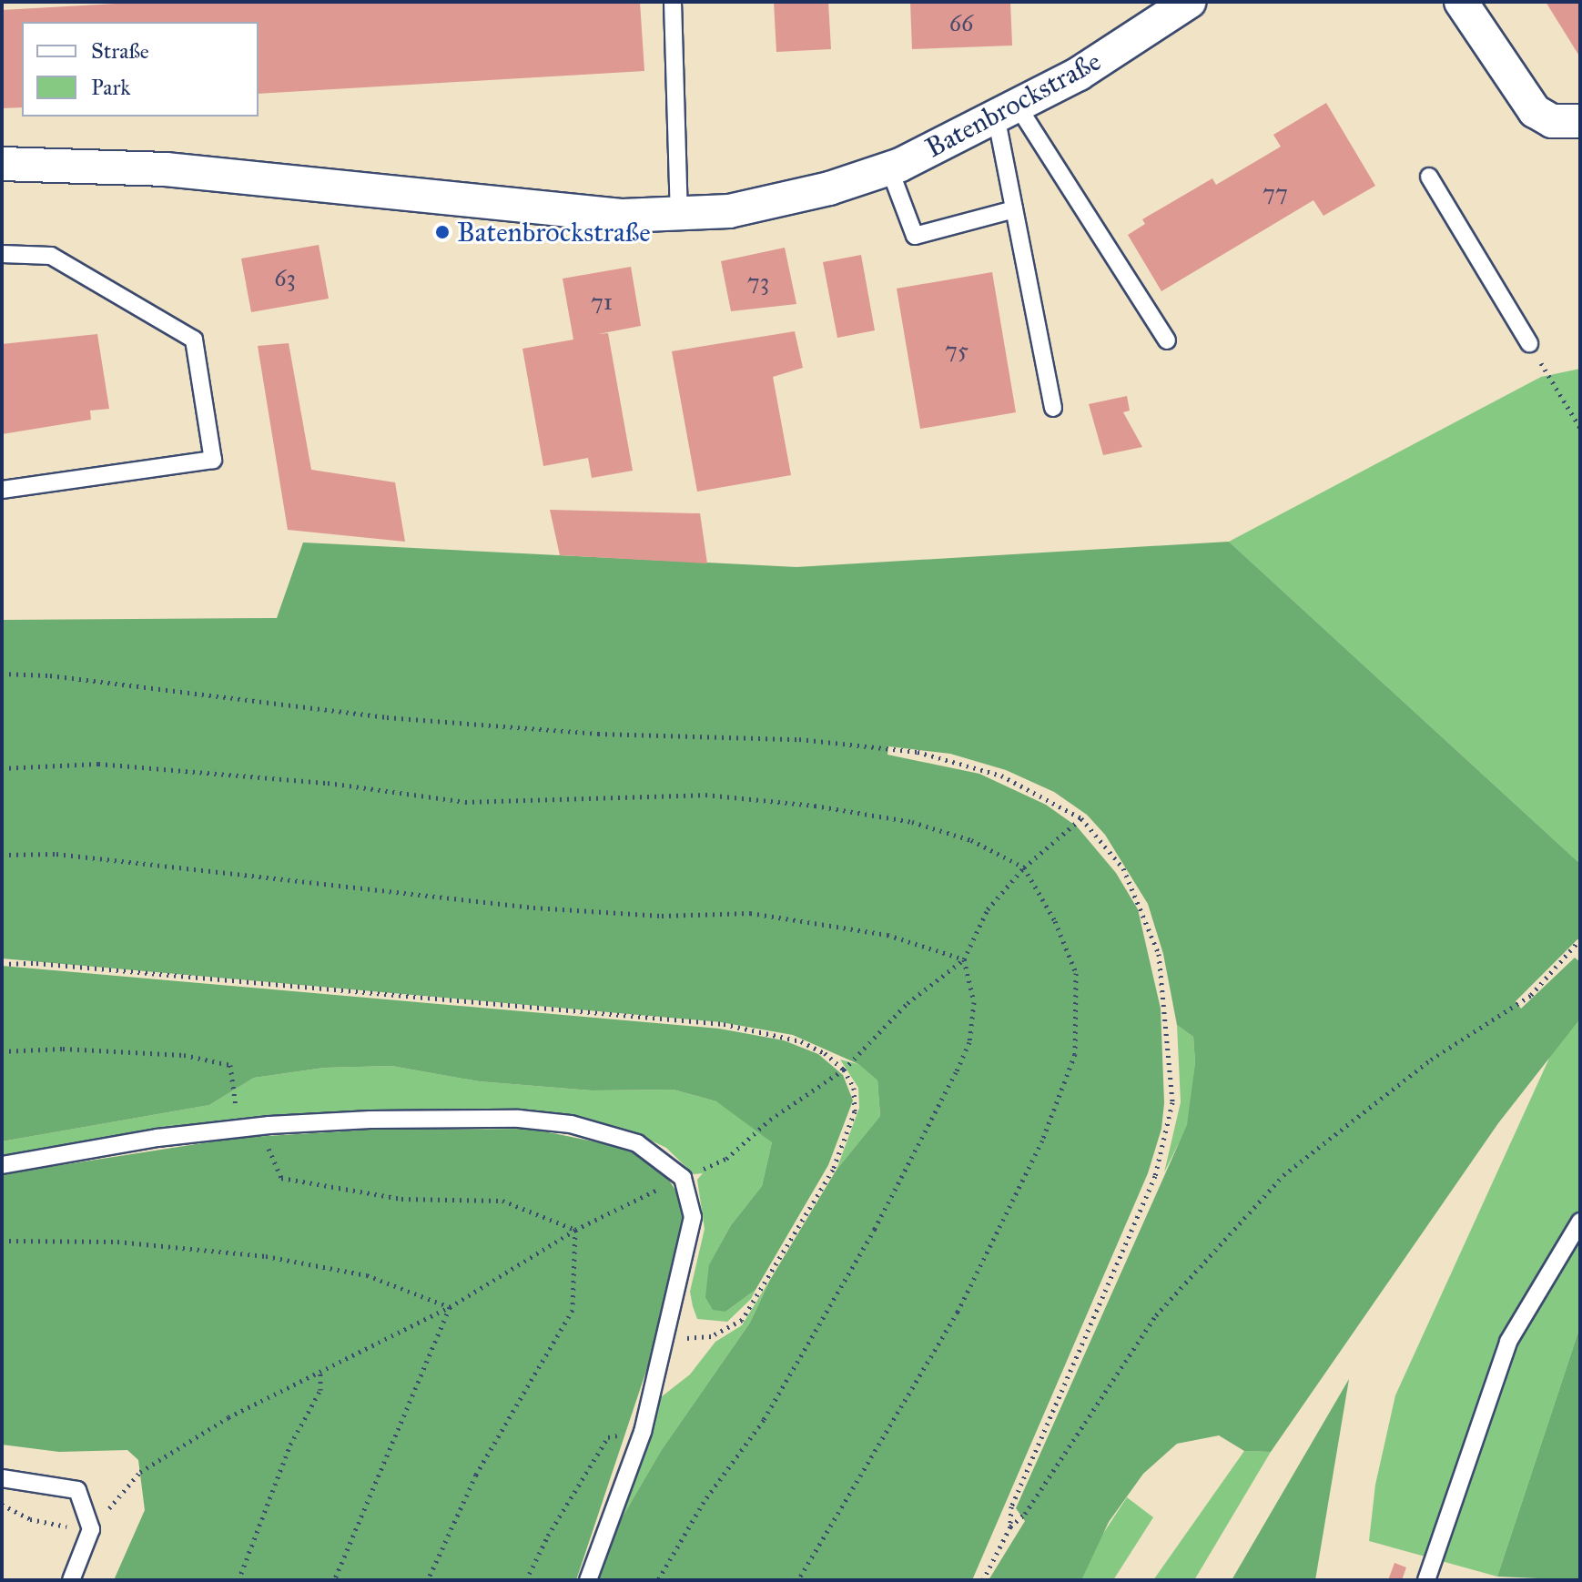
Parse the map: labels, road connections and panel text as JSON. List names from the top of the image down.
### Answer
{
  "streets": {
    "street": ["Batenbrockstraße"]
  },
  "places": ["Batenbrockstraße"],
  "house_numbers": [
    "66",
    "77",
    "63",
    "73",
    "71",
    "75"
  ],
  "legend": ["Straße", "Park"]
}
